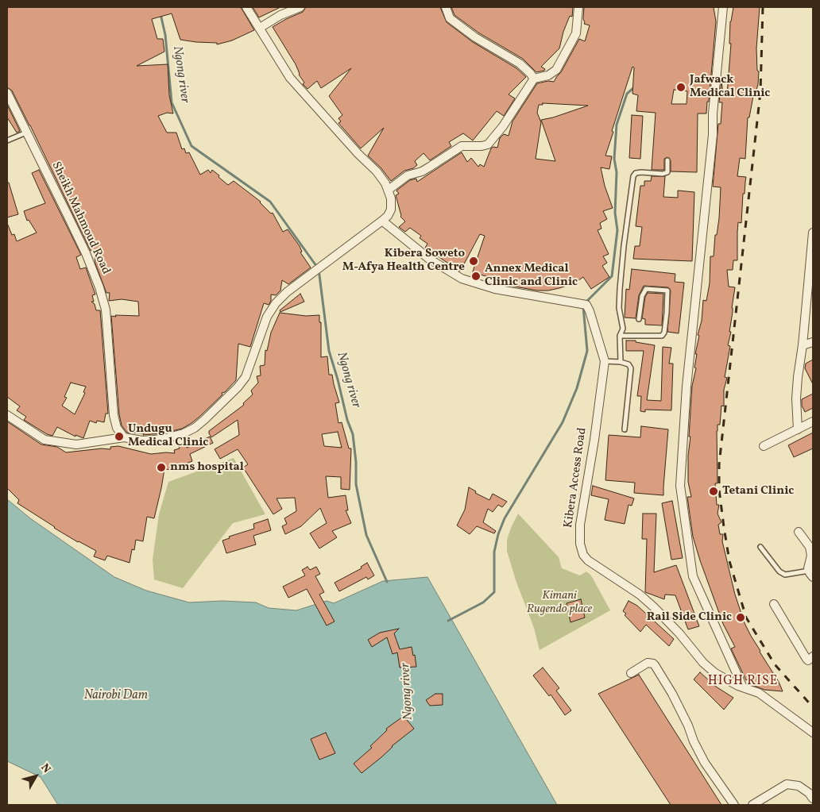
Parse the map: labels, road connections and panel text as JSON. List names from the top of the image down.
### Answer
{
  "streets": {
    "street": ["Sheikh Mahmoud Road", "Kibera Access Road"]
  },
  "districts": ["HIGH RISE"],
  "water": ["Ngong river", "Nairobi Dam"],
  "parks": ["Kimani Rugendo place"],
  "places": [
    "Jafwack Medical Clinic",
    "Kibera Soweto M-Afya Health Centre",
    "Annex Medical Clinic and Clinic",
    "Undugu Medical Clinic",
    "nms hospital",
    "Tetani Clinic",
    "Rail Side Clinic"
  ],
  "north": "top right"
}
